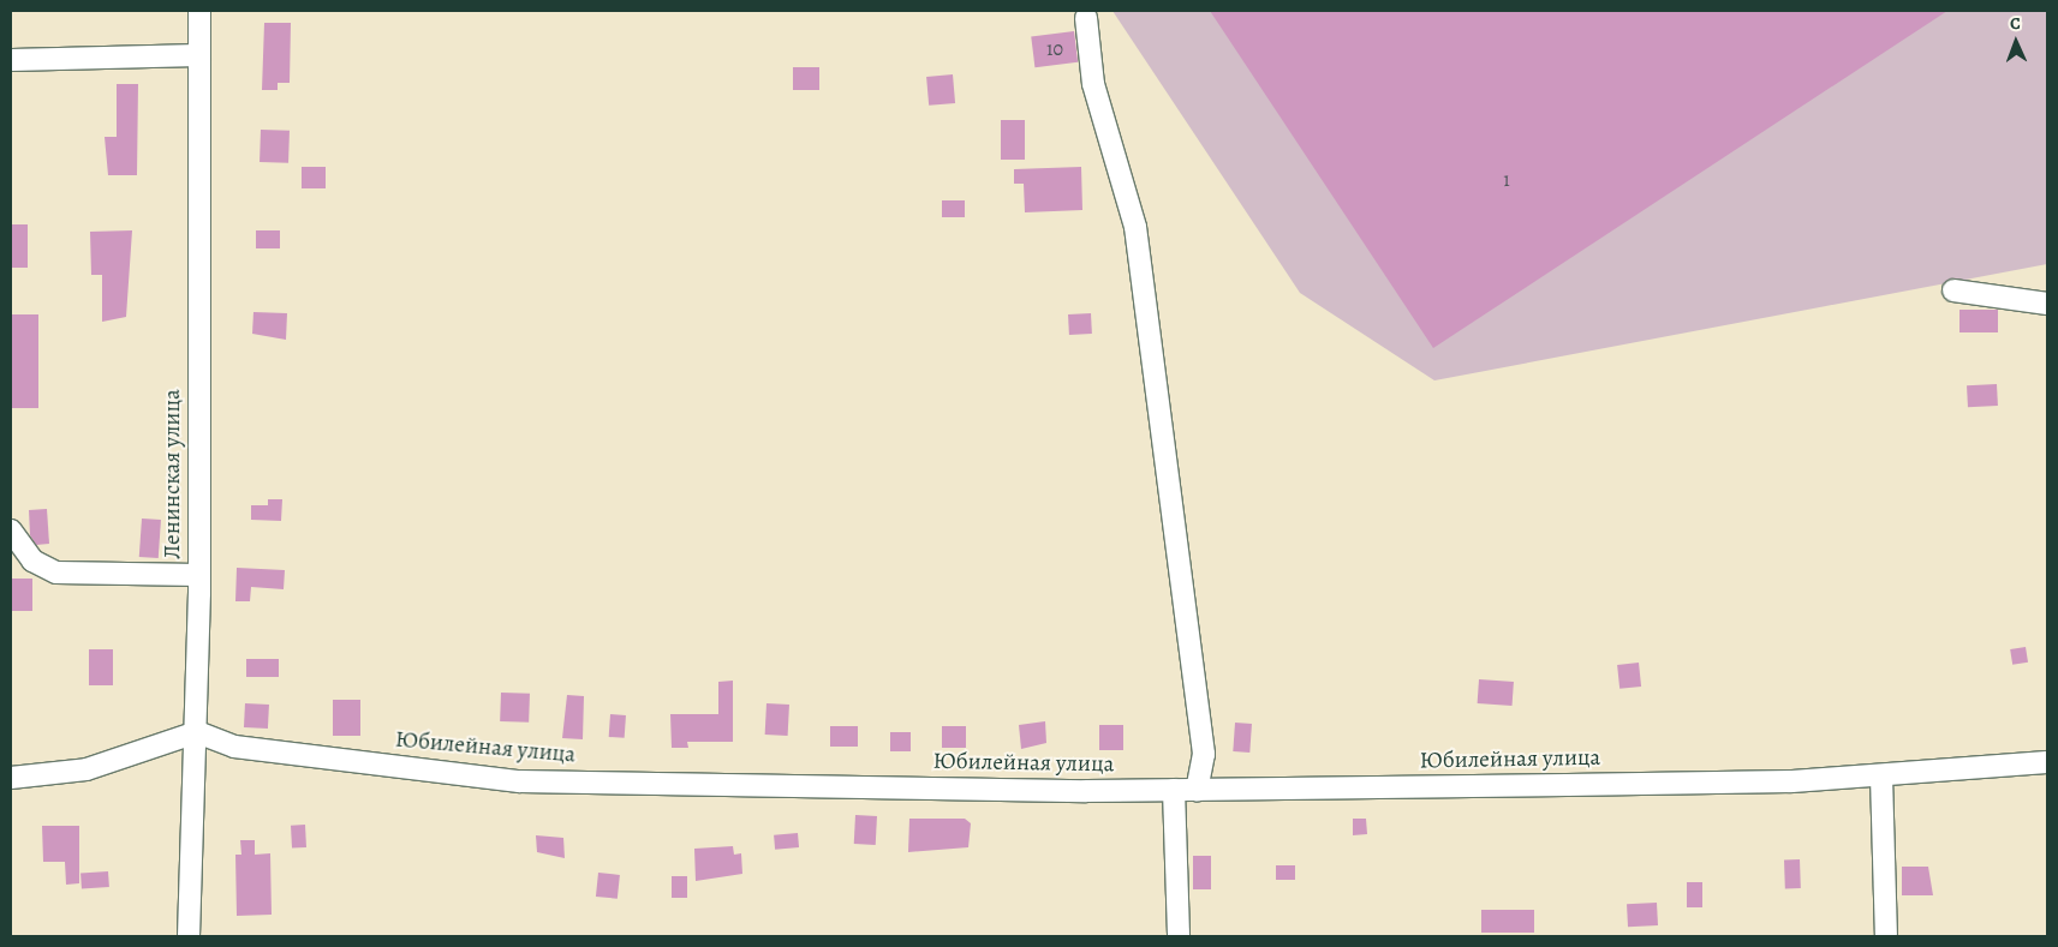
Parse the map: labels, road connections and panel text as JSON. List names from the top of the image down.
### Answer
{
  "streets": {
    "street": ["Ленинская улица", "Юбилейная улица"]
  },
  "crossings": [
    ["Ленинская улица", "Юбилейная улица"]
  ],
  "house_numbers": ["10", "1"],
  "north": "top"
}
